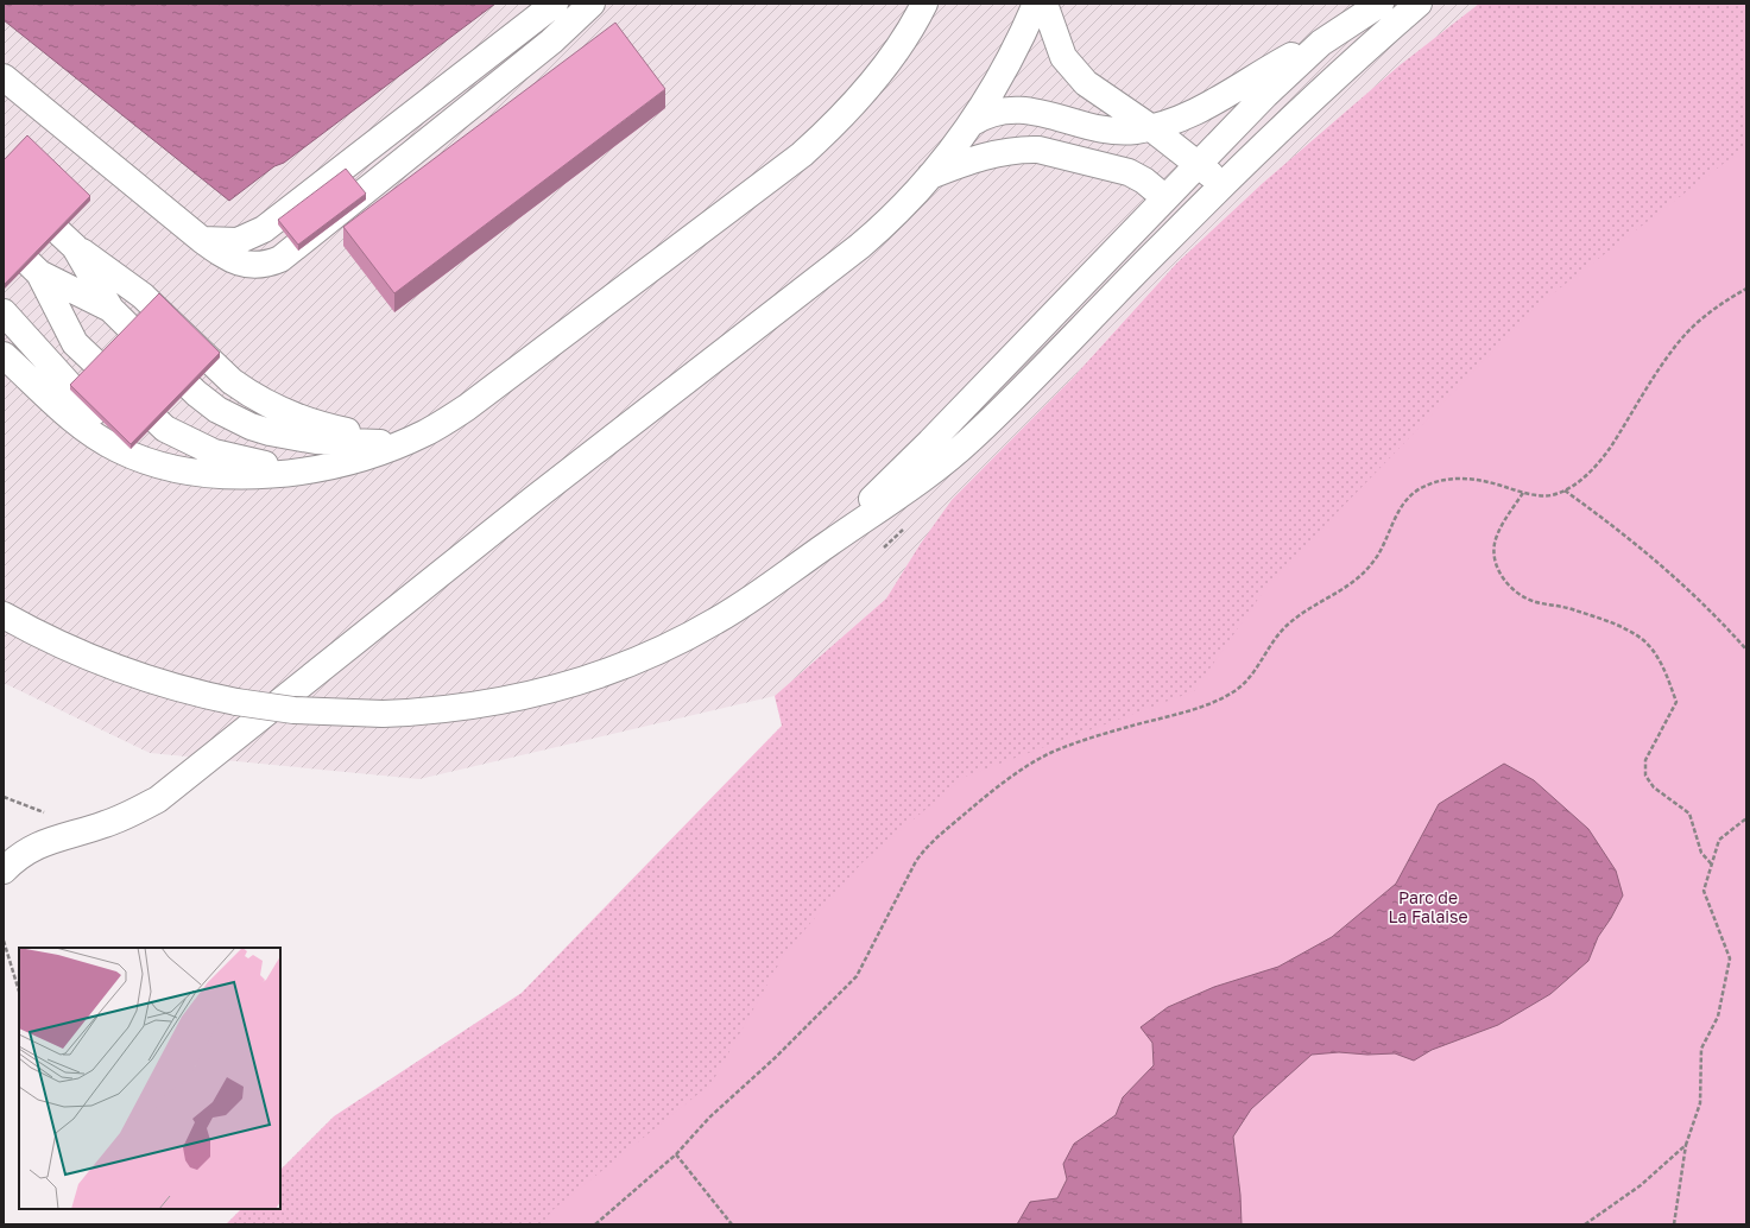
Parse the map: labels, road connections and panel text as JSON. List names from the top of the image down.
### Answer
{
  "parks": ["Parc de La Falaise"]
}
